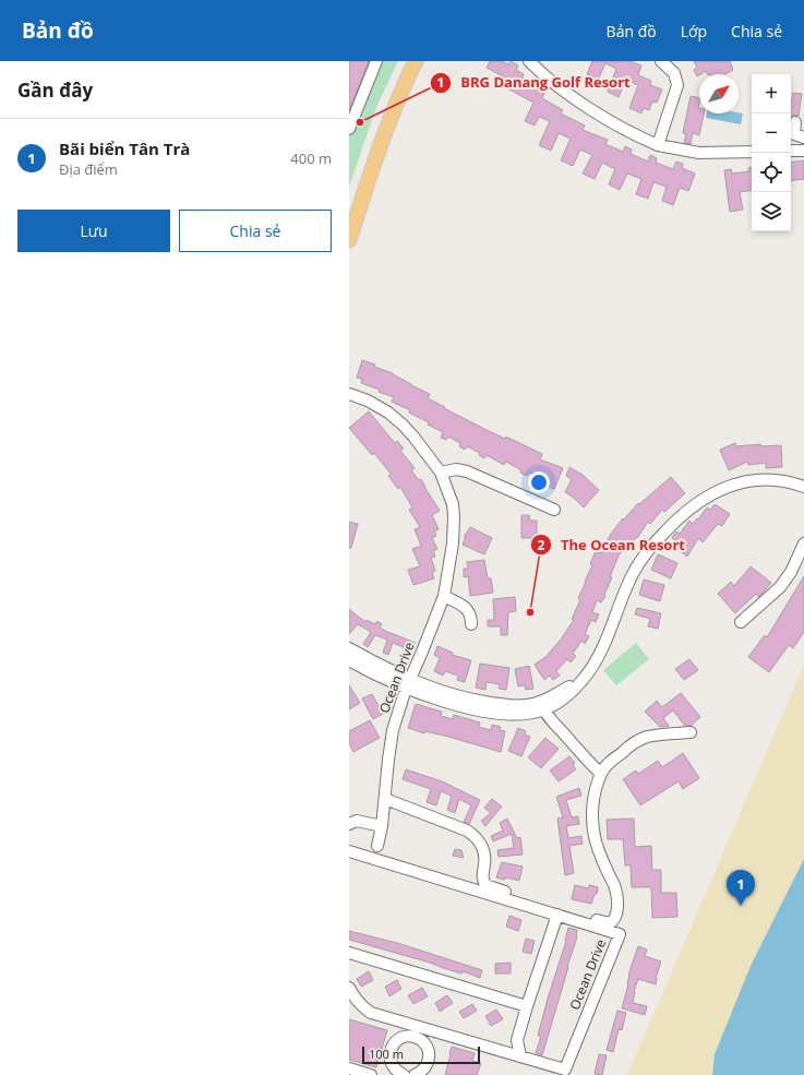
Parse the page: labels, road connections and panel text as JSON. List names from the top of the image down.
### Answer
{
  "streets": {
    "street": ["Ocean Drive"]
  },
  "places": ["BRG Danang Golf Resort", "The Ocean Resort"],
  "scale_bar": "100 m",
  "north": "top right",
  "page": {
    "header": "Bản đồ",
    "nav": ["Bản đồ", "Lớp", "Chia sẻ"],
    "heading": "Gần đây",
    "map_buttons": ["+", "−"],
    "list": [
      {
        "mark": "1",
        "name": "Bãi biển Tân Trà",
        "note": "Địa điểm",
        "value": "400 m"
      }
    ],
    "buttons": ["Lưu", "Chia sẻ"],
    "pins": "1",
    "scale": "100 m"
  }
}
